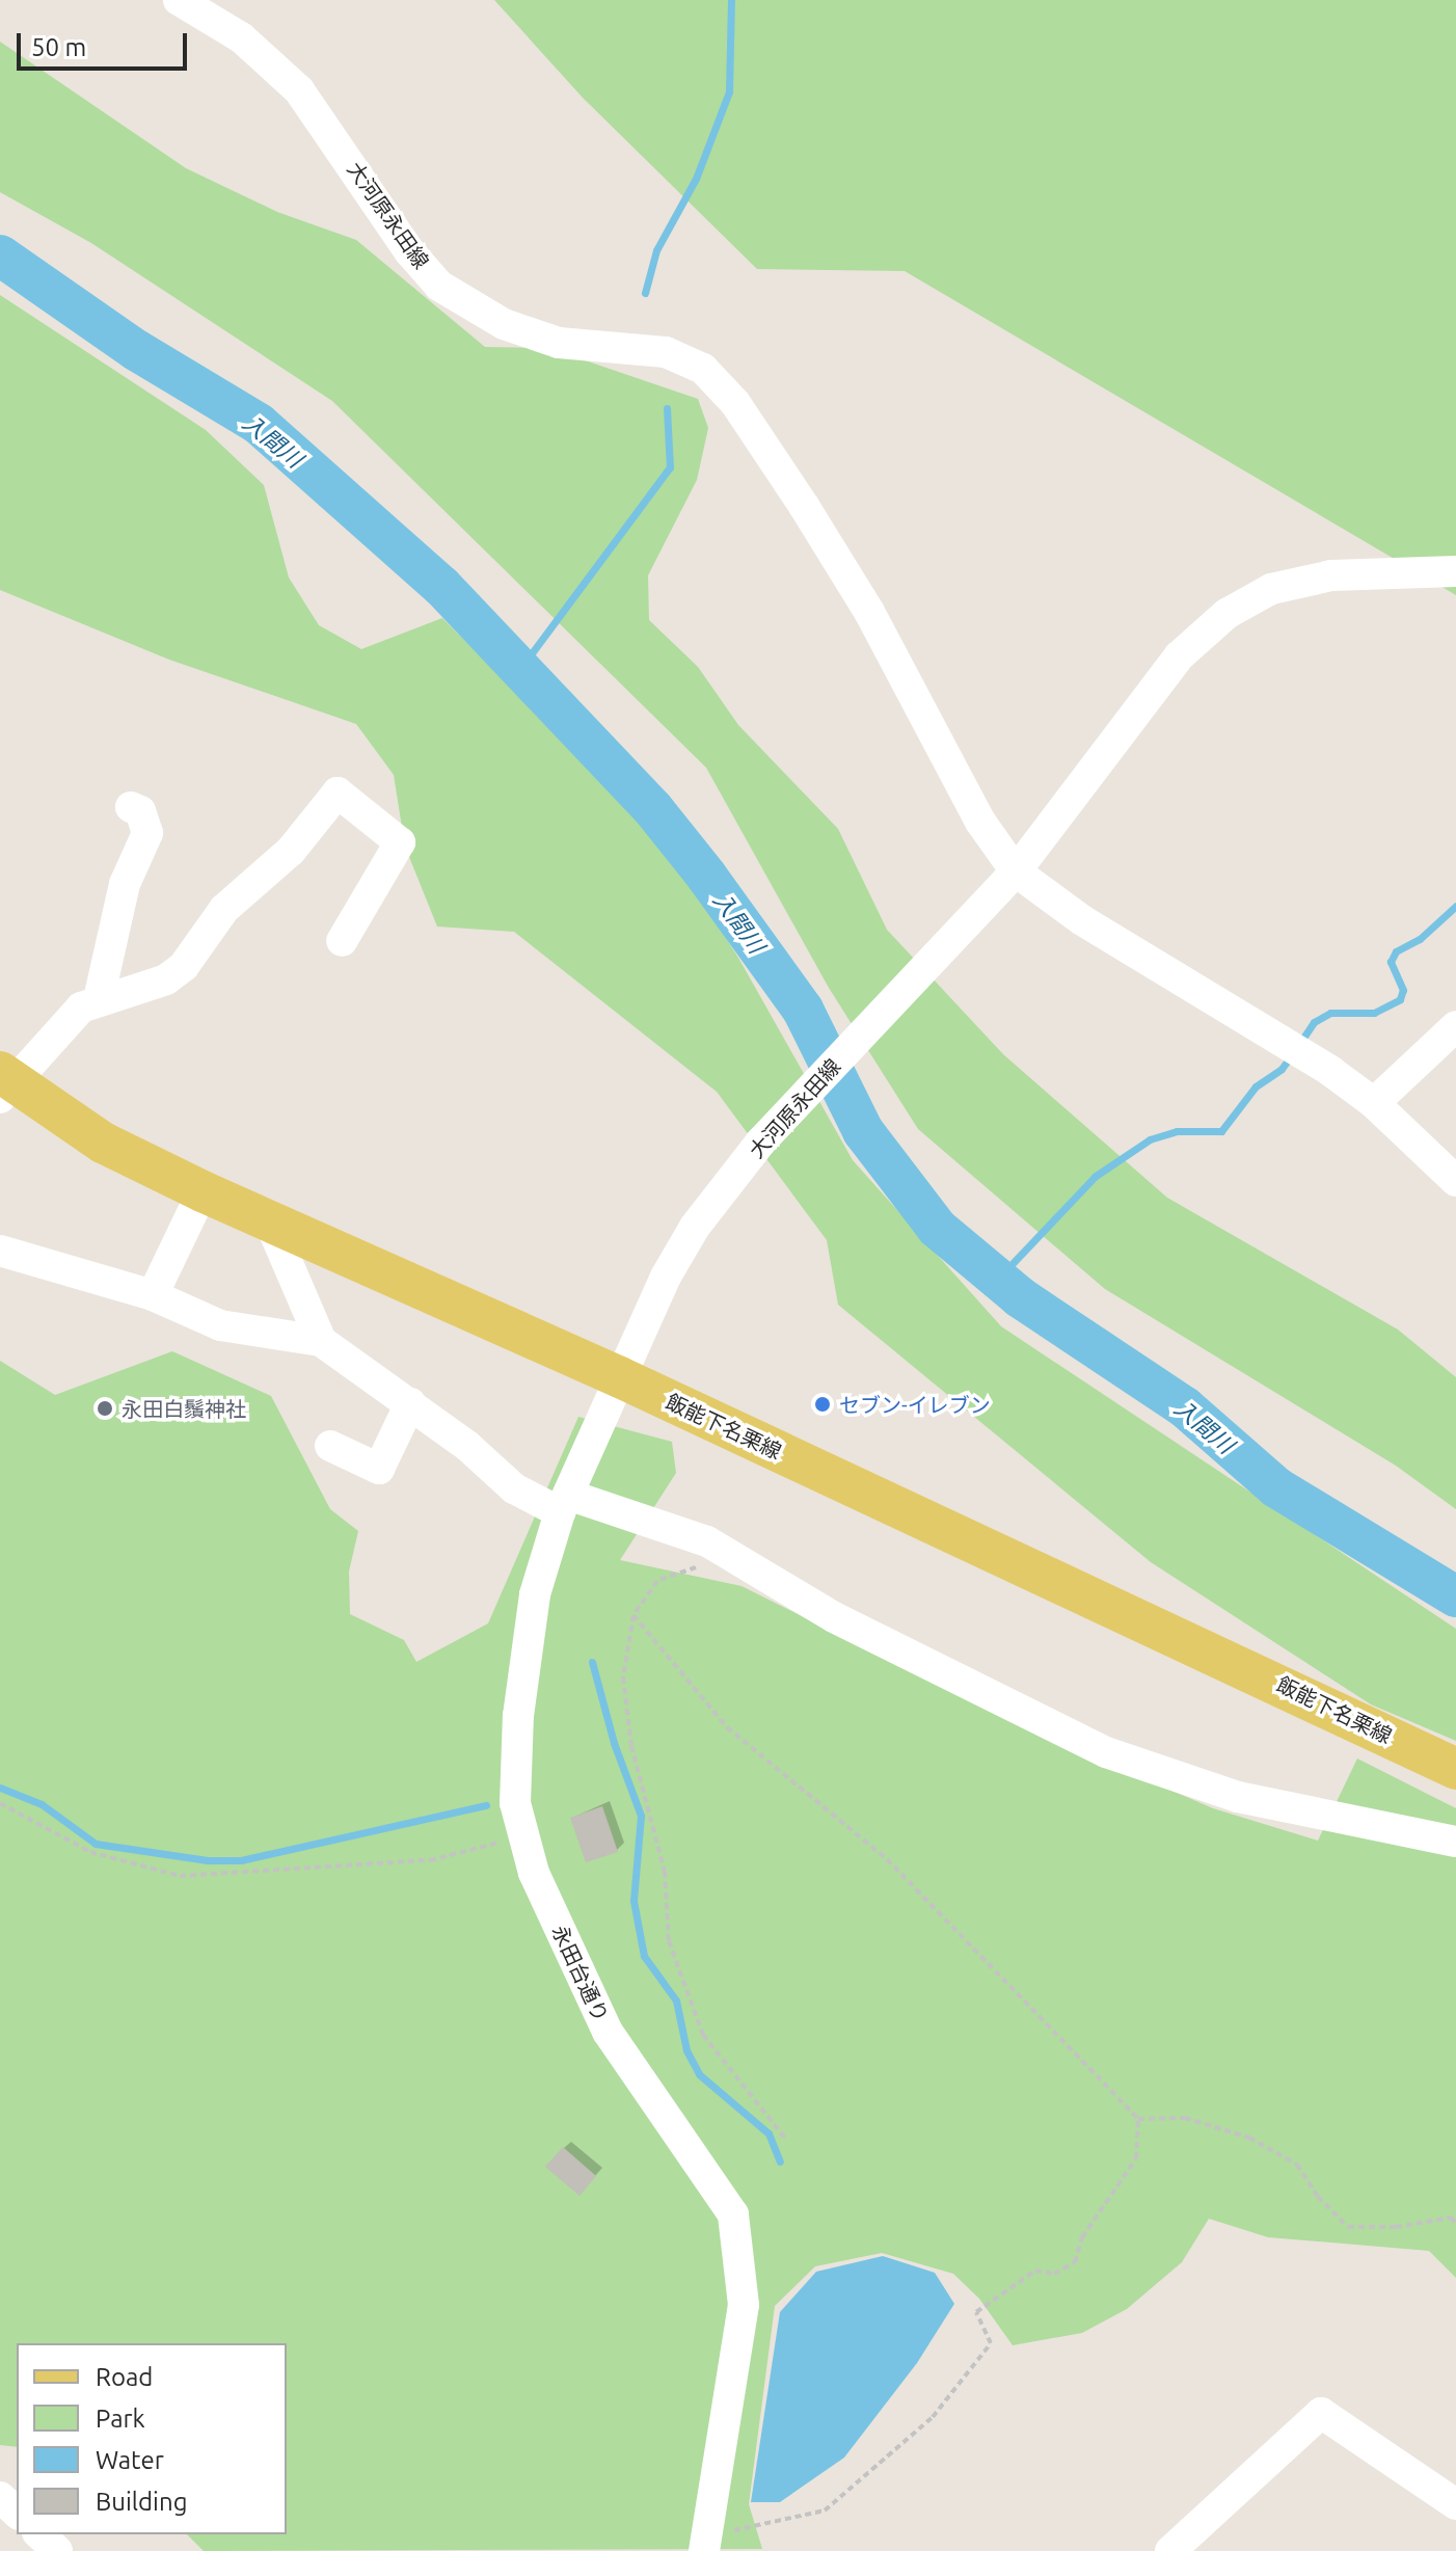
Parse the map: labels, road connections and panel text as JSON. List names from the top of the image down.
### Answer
{
  "streets": {
    "main road": ["飯能下名栗線"],
    "street": ["大河原永田線", "永田台通り"]
  },
  "crossings": [
    ["大河原永田線", "飯能下名栗線"],
    ["大河原永田線", "永田台通り"],
    ["飯能下名栗線", "永田台通り"]
  ],
  "water": ["入間川"],
  "places": ["セブン-イレブン", "永田白鬚神社"],
  "legend": [
    "Road",
    "Park",
    "Water",
    "Building"
  ],
  "scale_bar": "50 m"
}
